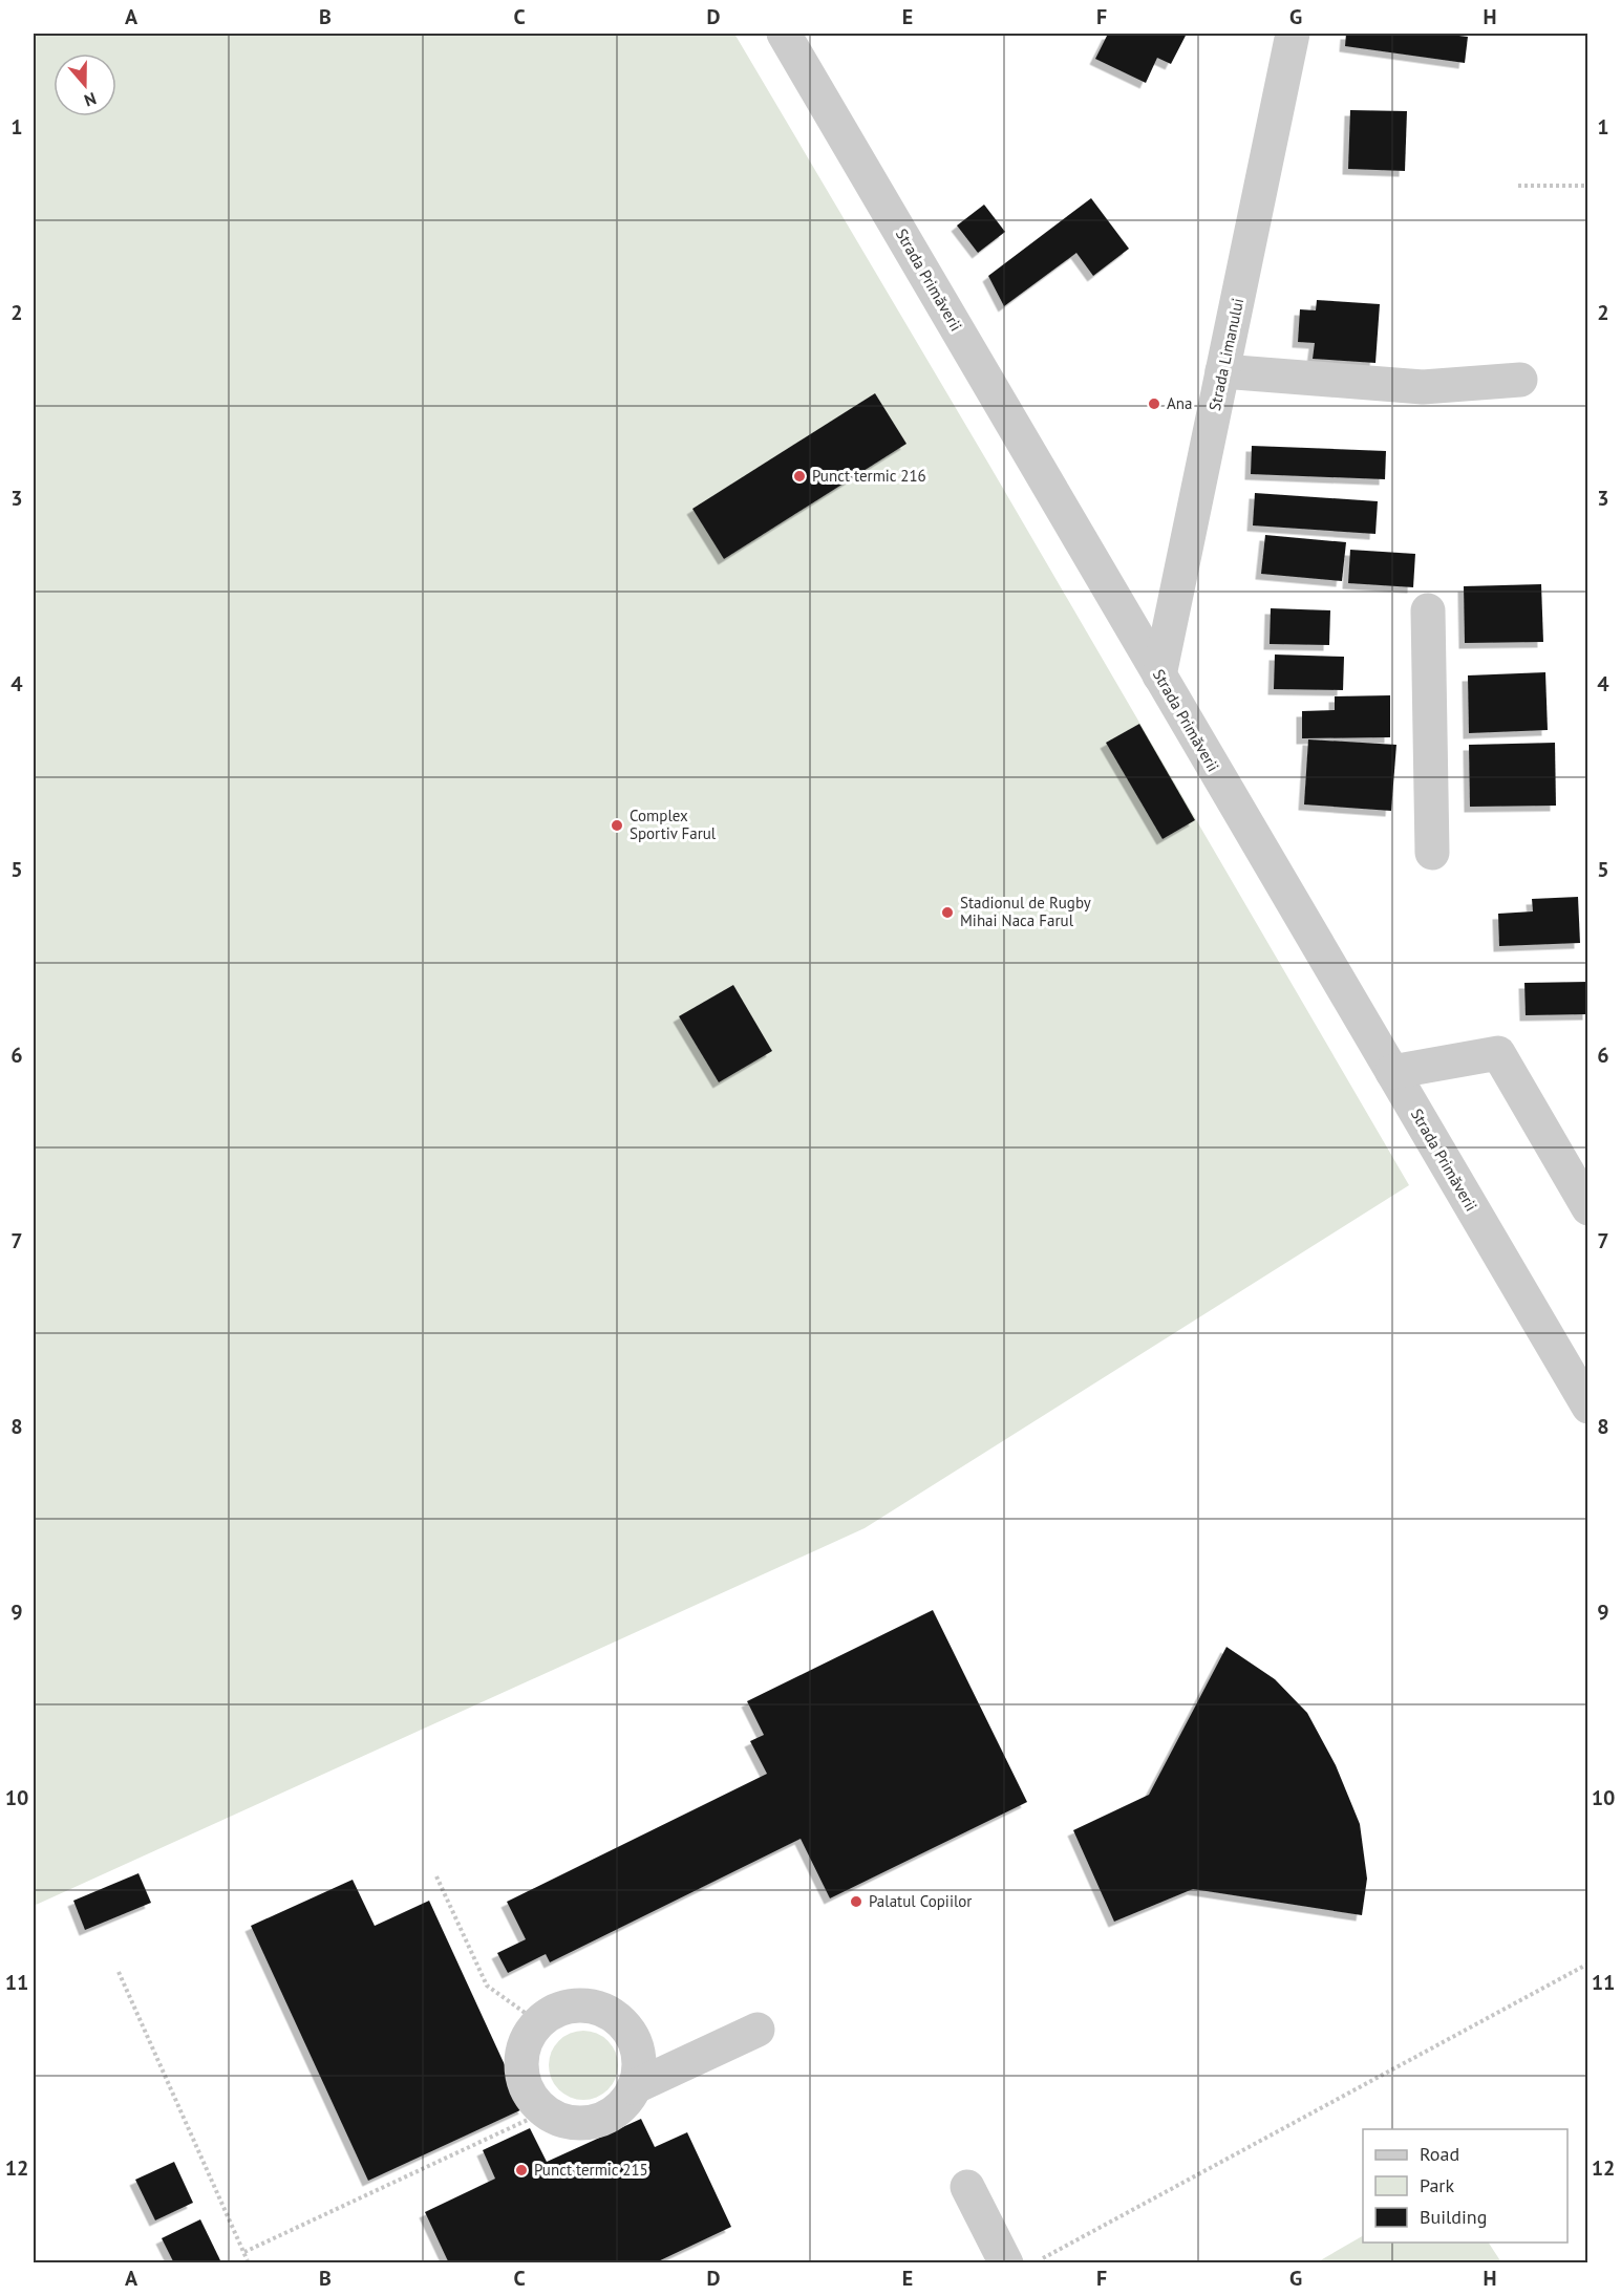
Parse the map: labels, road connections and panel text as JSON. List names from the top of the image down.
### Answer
{
  "streets": {
    "street": ["Strada Primăverii", "Strada Limanului"]
  },
  "crossings": [
    ["Strada Primăverii", "Strada Limanului"]
  ],
  "places": [
    "Ana",
    "Punct termic 216",
    "Complex Sportiv Farul",
    "Stadionul de Rugby Mihai Naca Farul",
    "Palatul Copiilor",
    "Punct termic 215"
  ],
  "legend": ["Road", "Park", "Building"],
  "north": "bottom",
  "grid": {
    "columns": [
      "A",
      "B",
      "C",
      "D",
      "E",
      "F",
      "G",
      "H"
    ],
    "rows": [
      "1",
      "2",
      "3",
      "4",
      "5",
      "6",
      "7",
      "8",
      "9",
      "10",
      "11",
      "12"
    ]
  }
}
